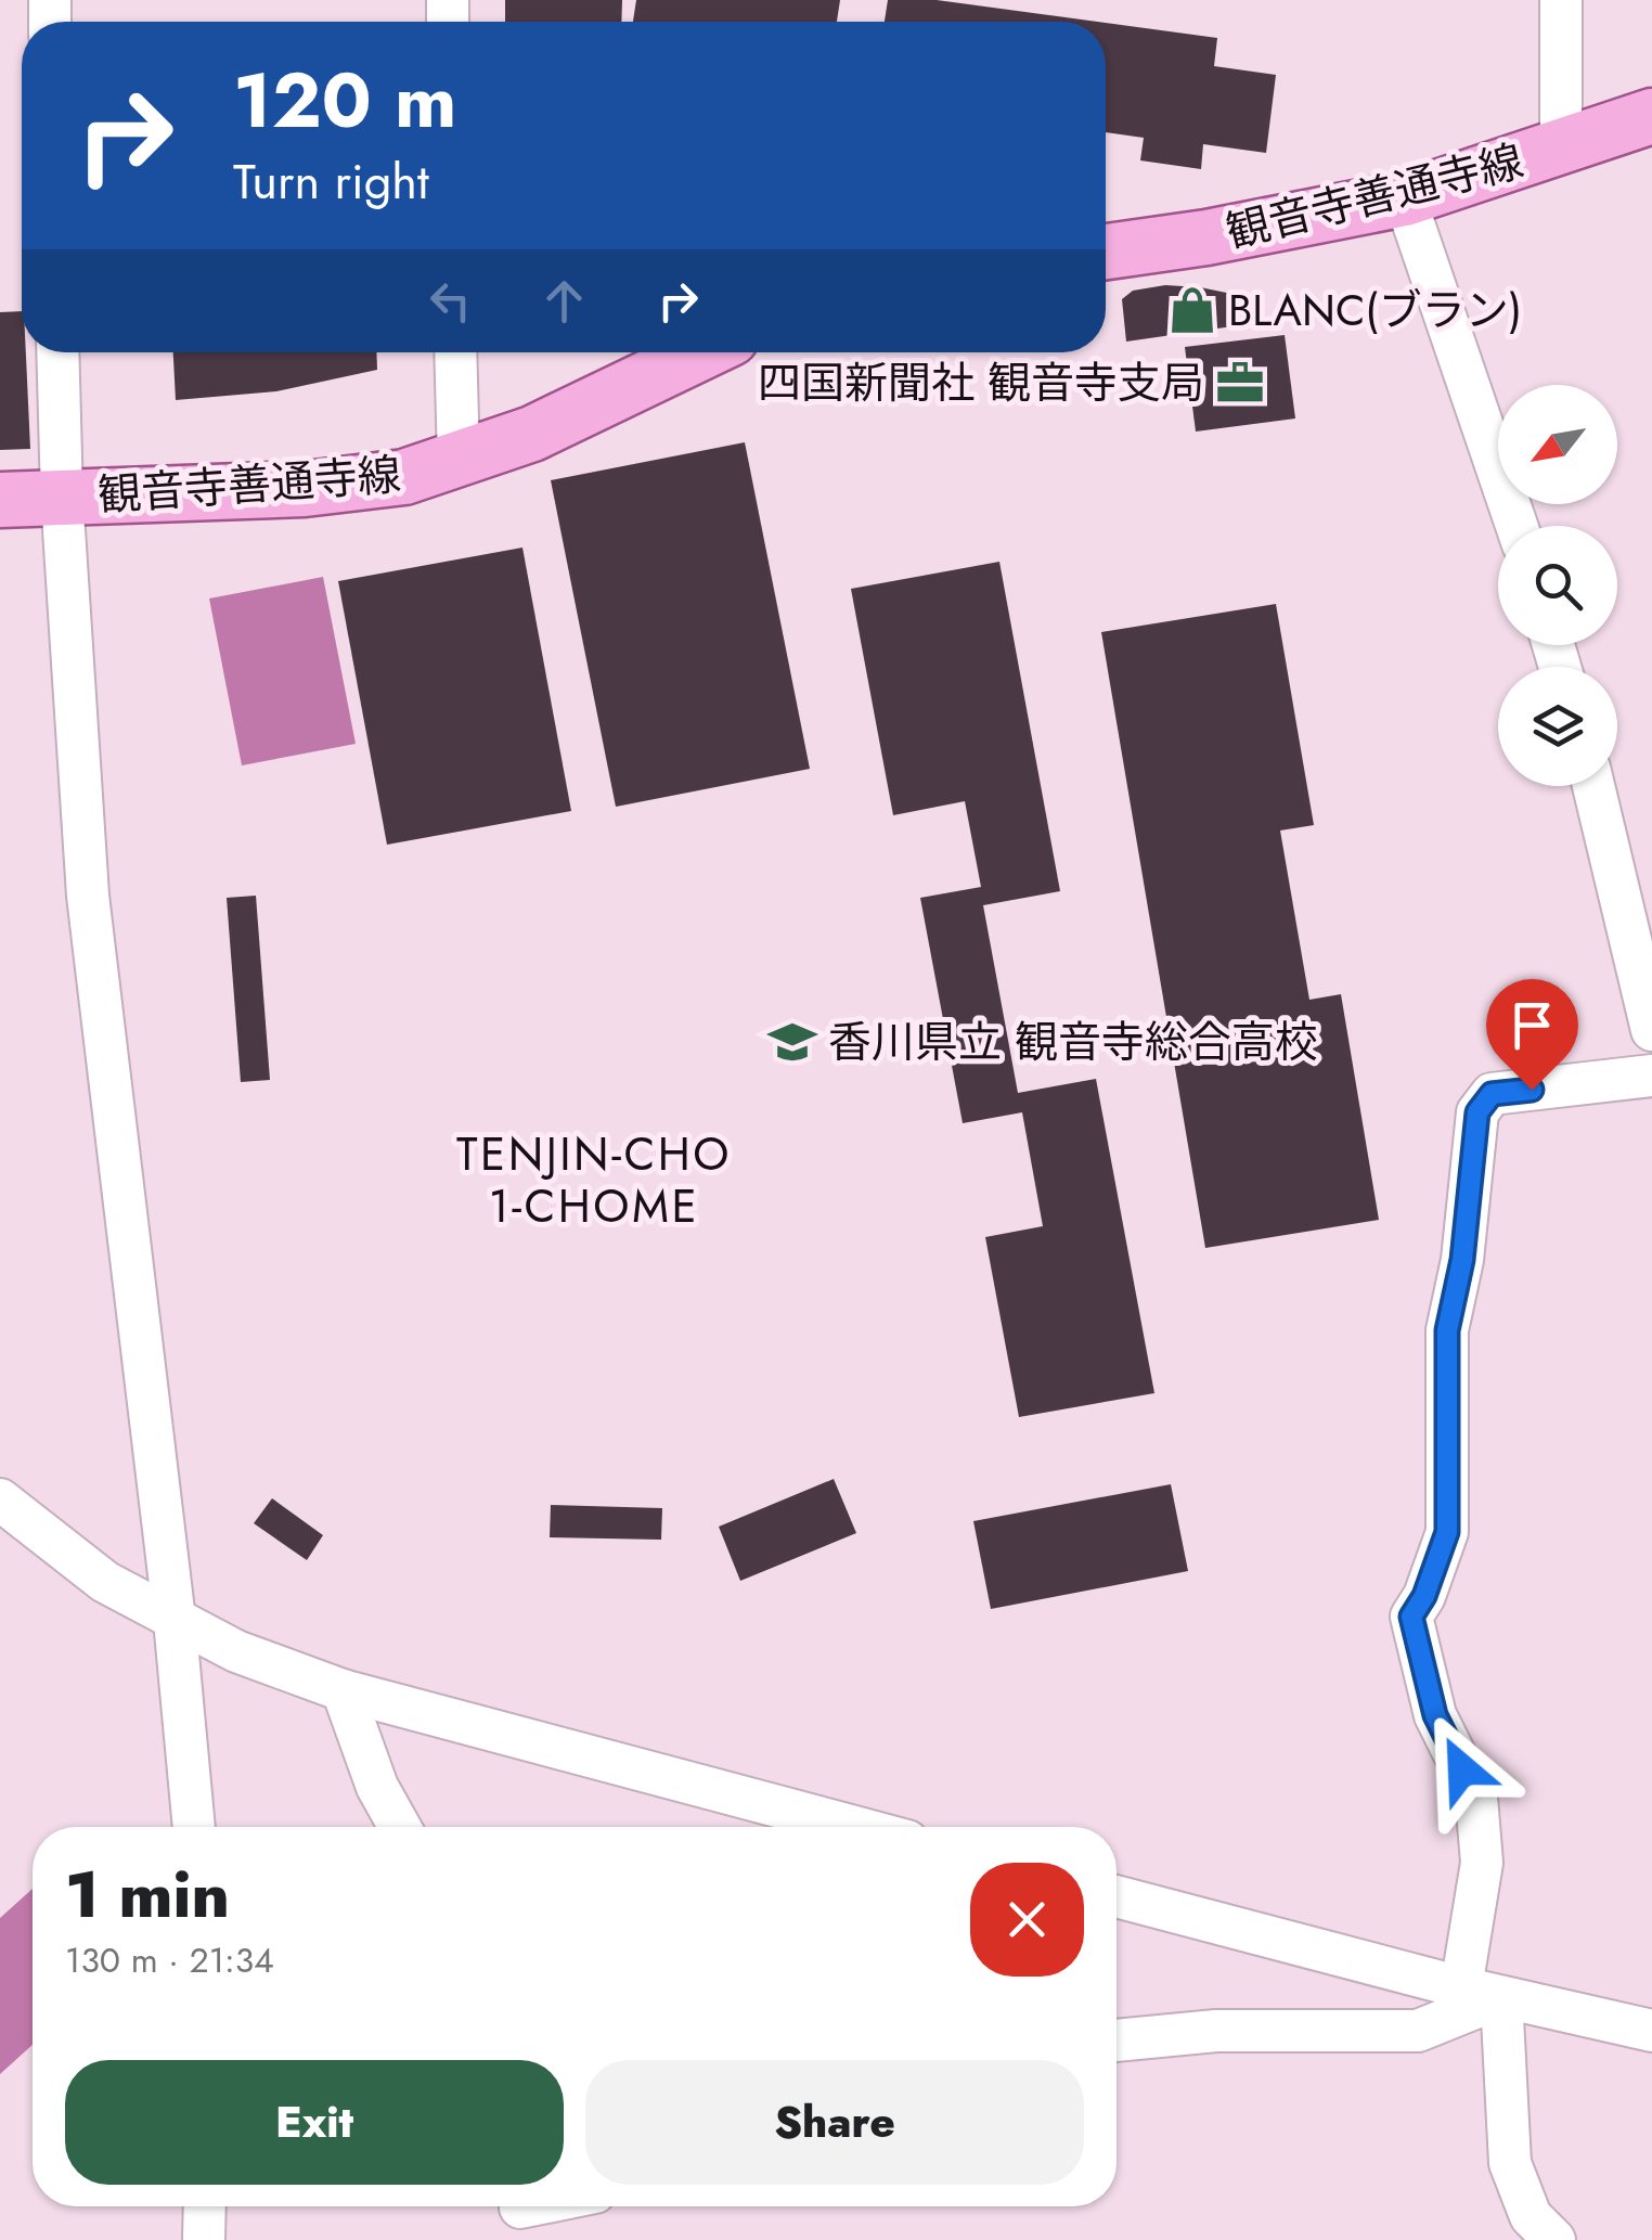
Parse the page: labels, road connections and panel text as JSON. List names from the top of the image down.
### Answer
{
  "streets": {
    "main road": ["観音寺善通寺線"]
  },
  "districts": ["TENJIN-CHO 1-CHOME"],
  "places": {
    "shop": ["BLANC(ブラン)"],
    "office": ["四国新聞社 観音寺支局"],
    "school or university": ["香川県立 観音寺総合高校"]
  },
  "north": "bottom left",
  "page": {
    "turn": ["120 m", "Turn right"],
    "heading": ["1 min", "130 m · 21:34"],
    "buttons": ["Exit", "Share"]
  }
}
